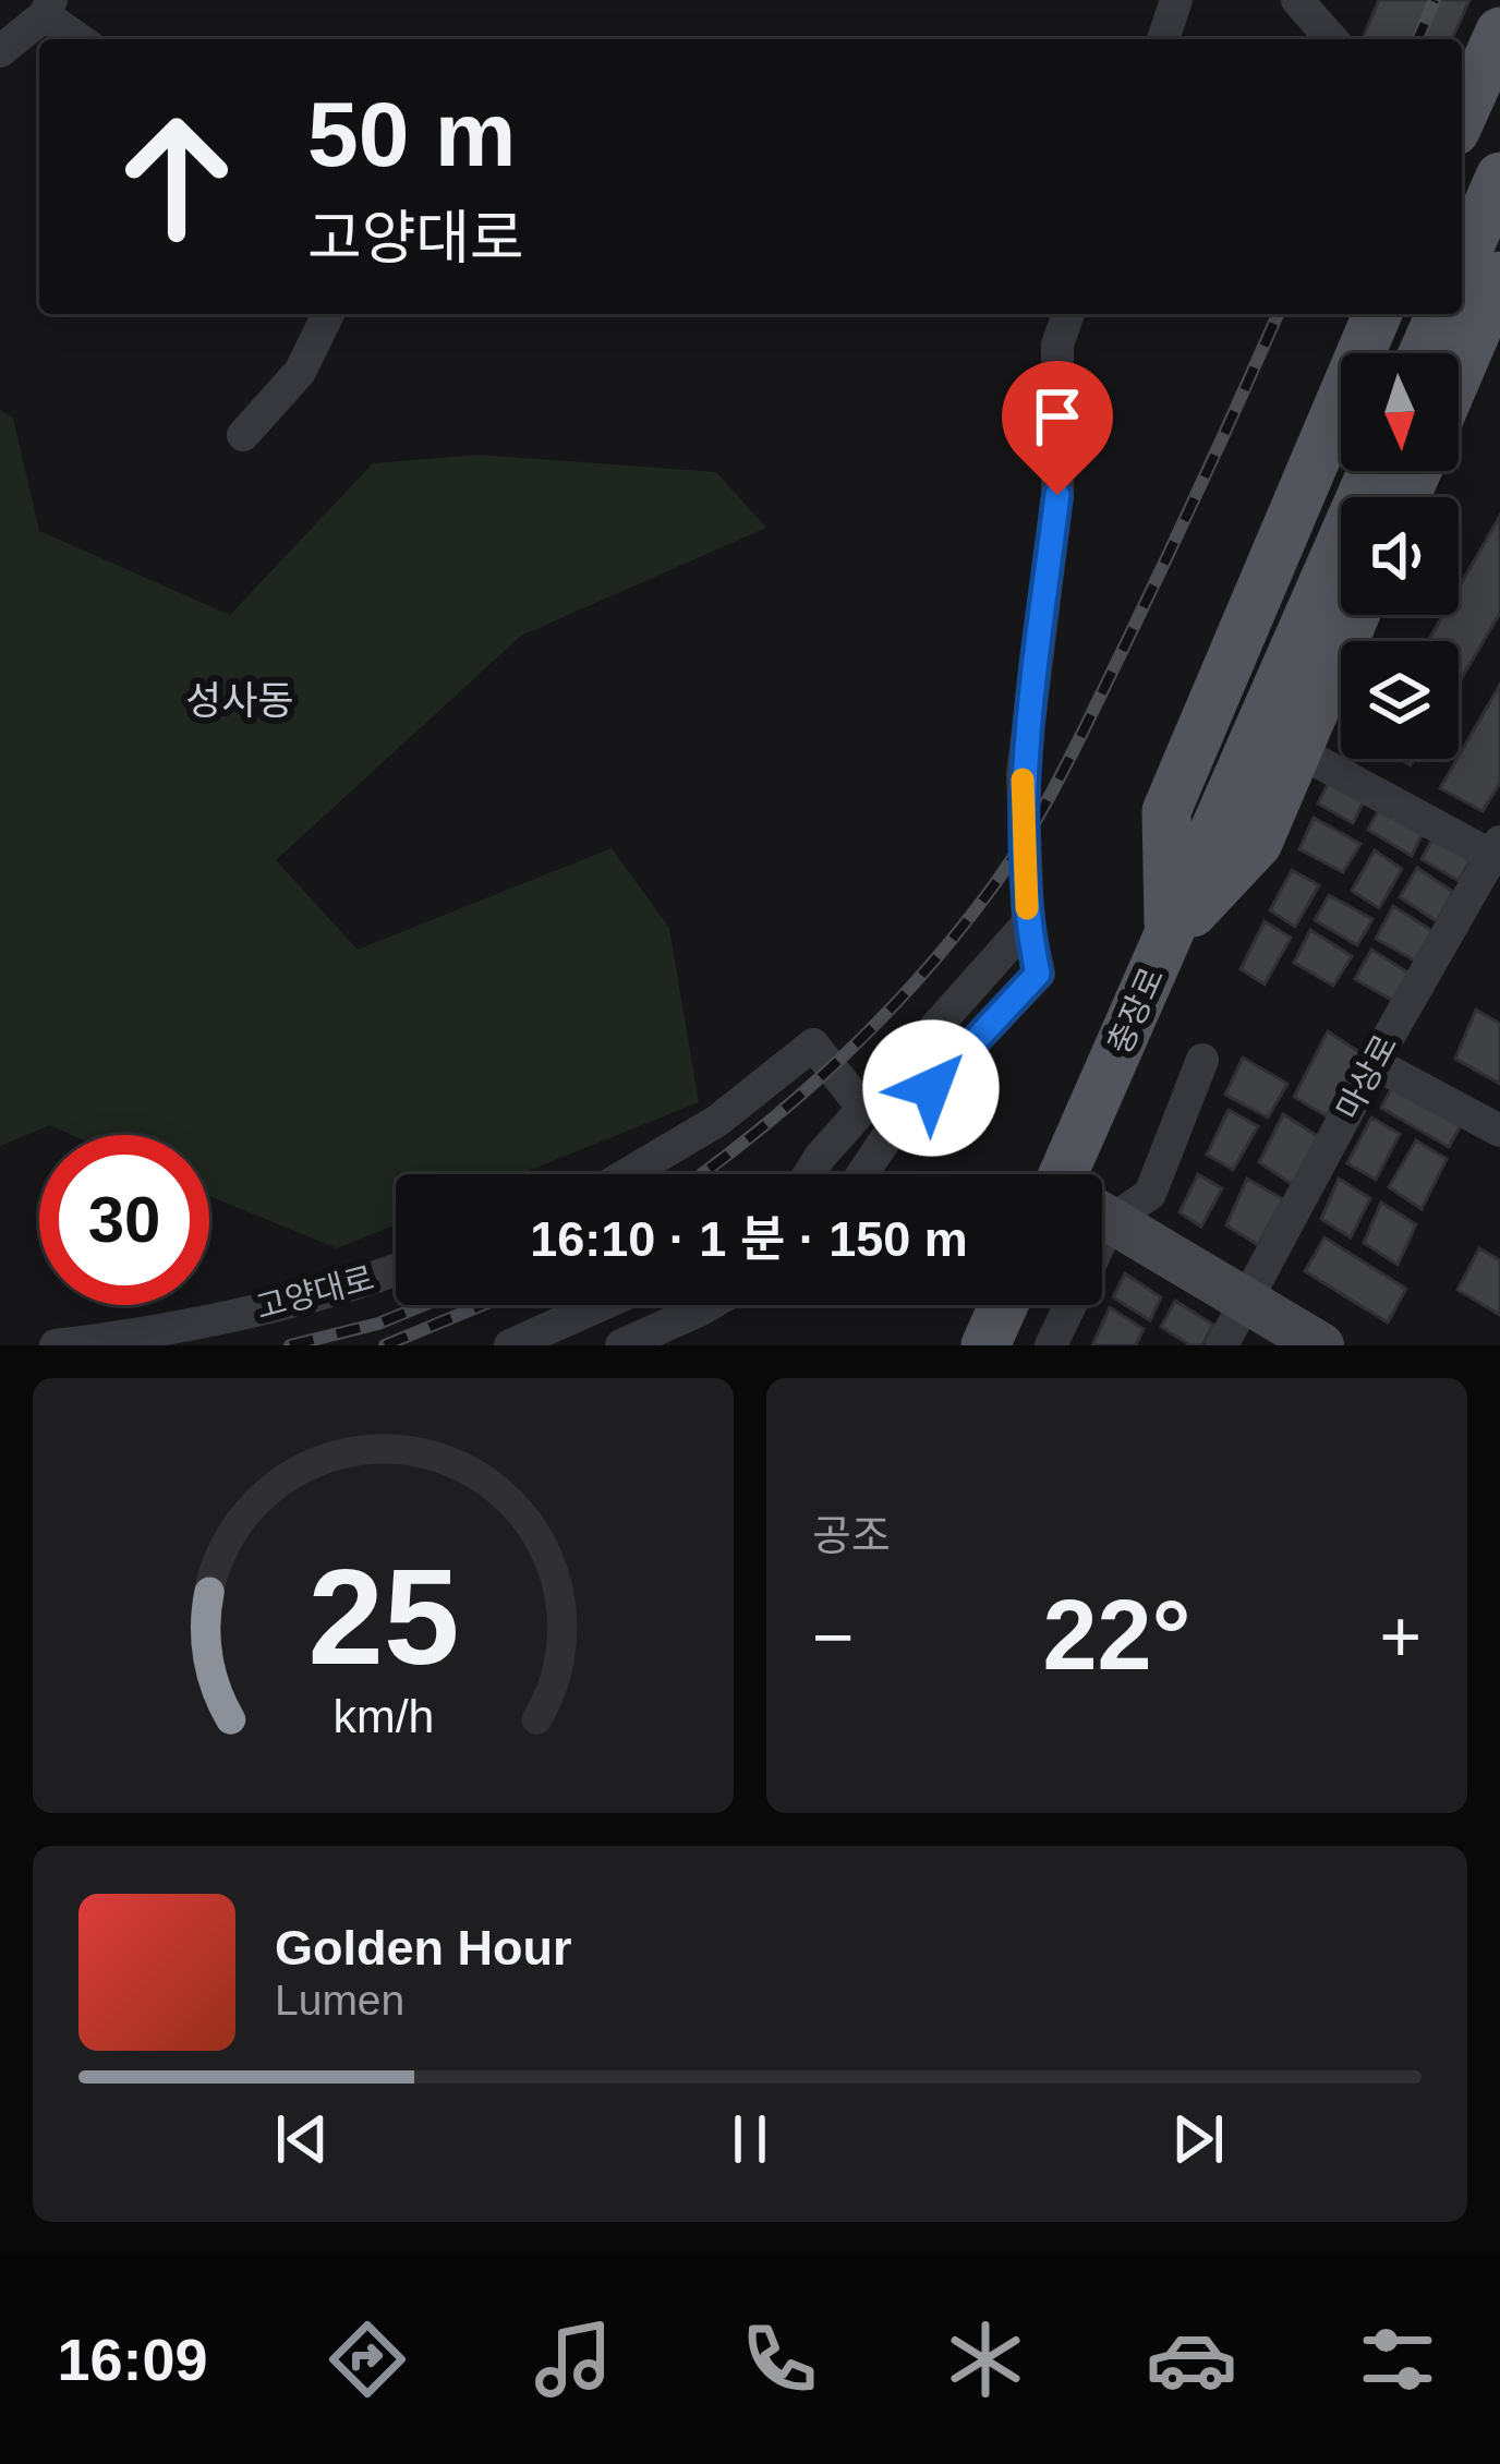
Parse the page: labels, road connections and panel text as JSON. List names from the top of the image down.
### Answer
{
  "streets": {
    "main road": ["충장로"],
    "street": ["마상로", "고양대로"]
  },
  "districts": ["성사동"],
  "north": "bottom",
  "page": {
    "turn": ["50 m", "고양대로"],
    "limit": "30",
    "trip": "16:10 · 1 분 · 150 m",
    "tile": "공조",
    "heat": ["−", "22°", "+"],
    "song": ["Golden Hour", "Lumen"],
    "tabs": "16:09",
    "gauge": ["25", "km/h"]
  }
}
